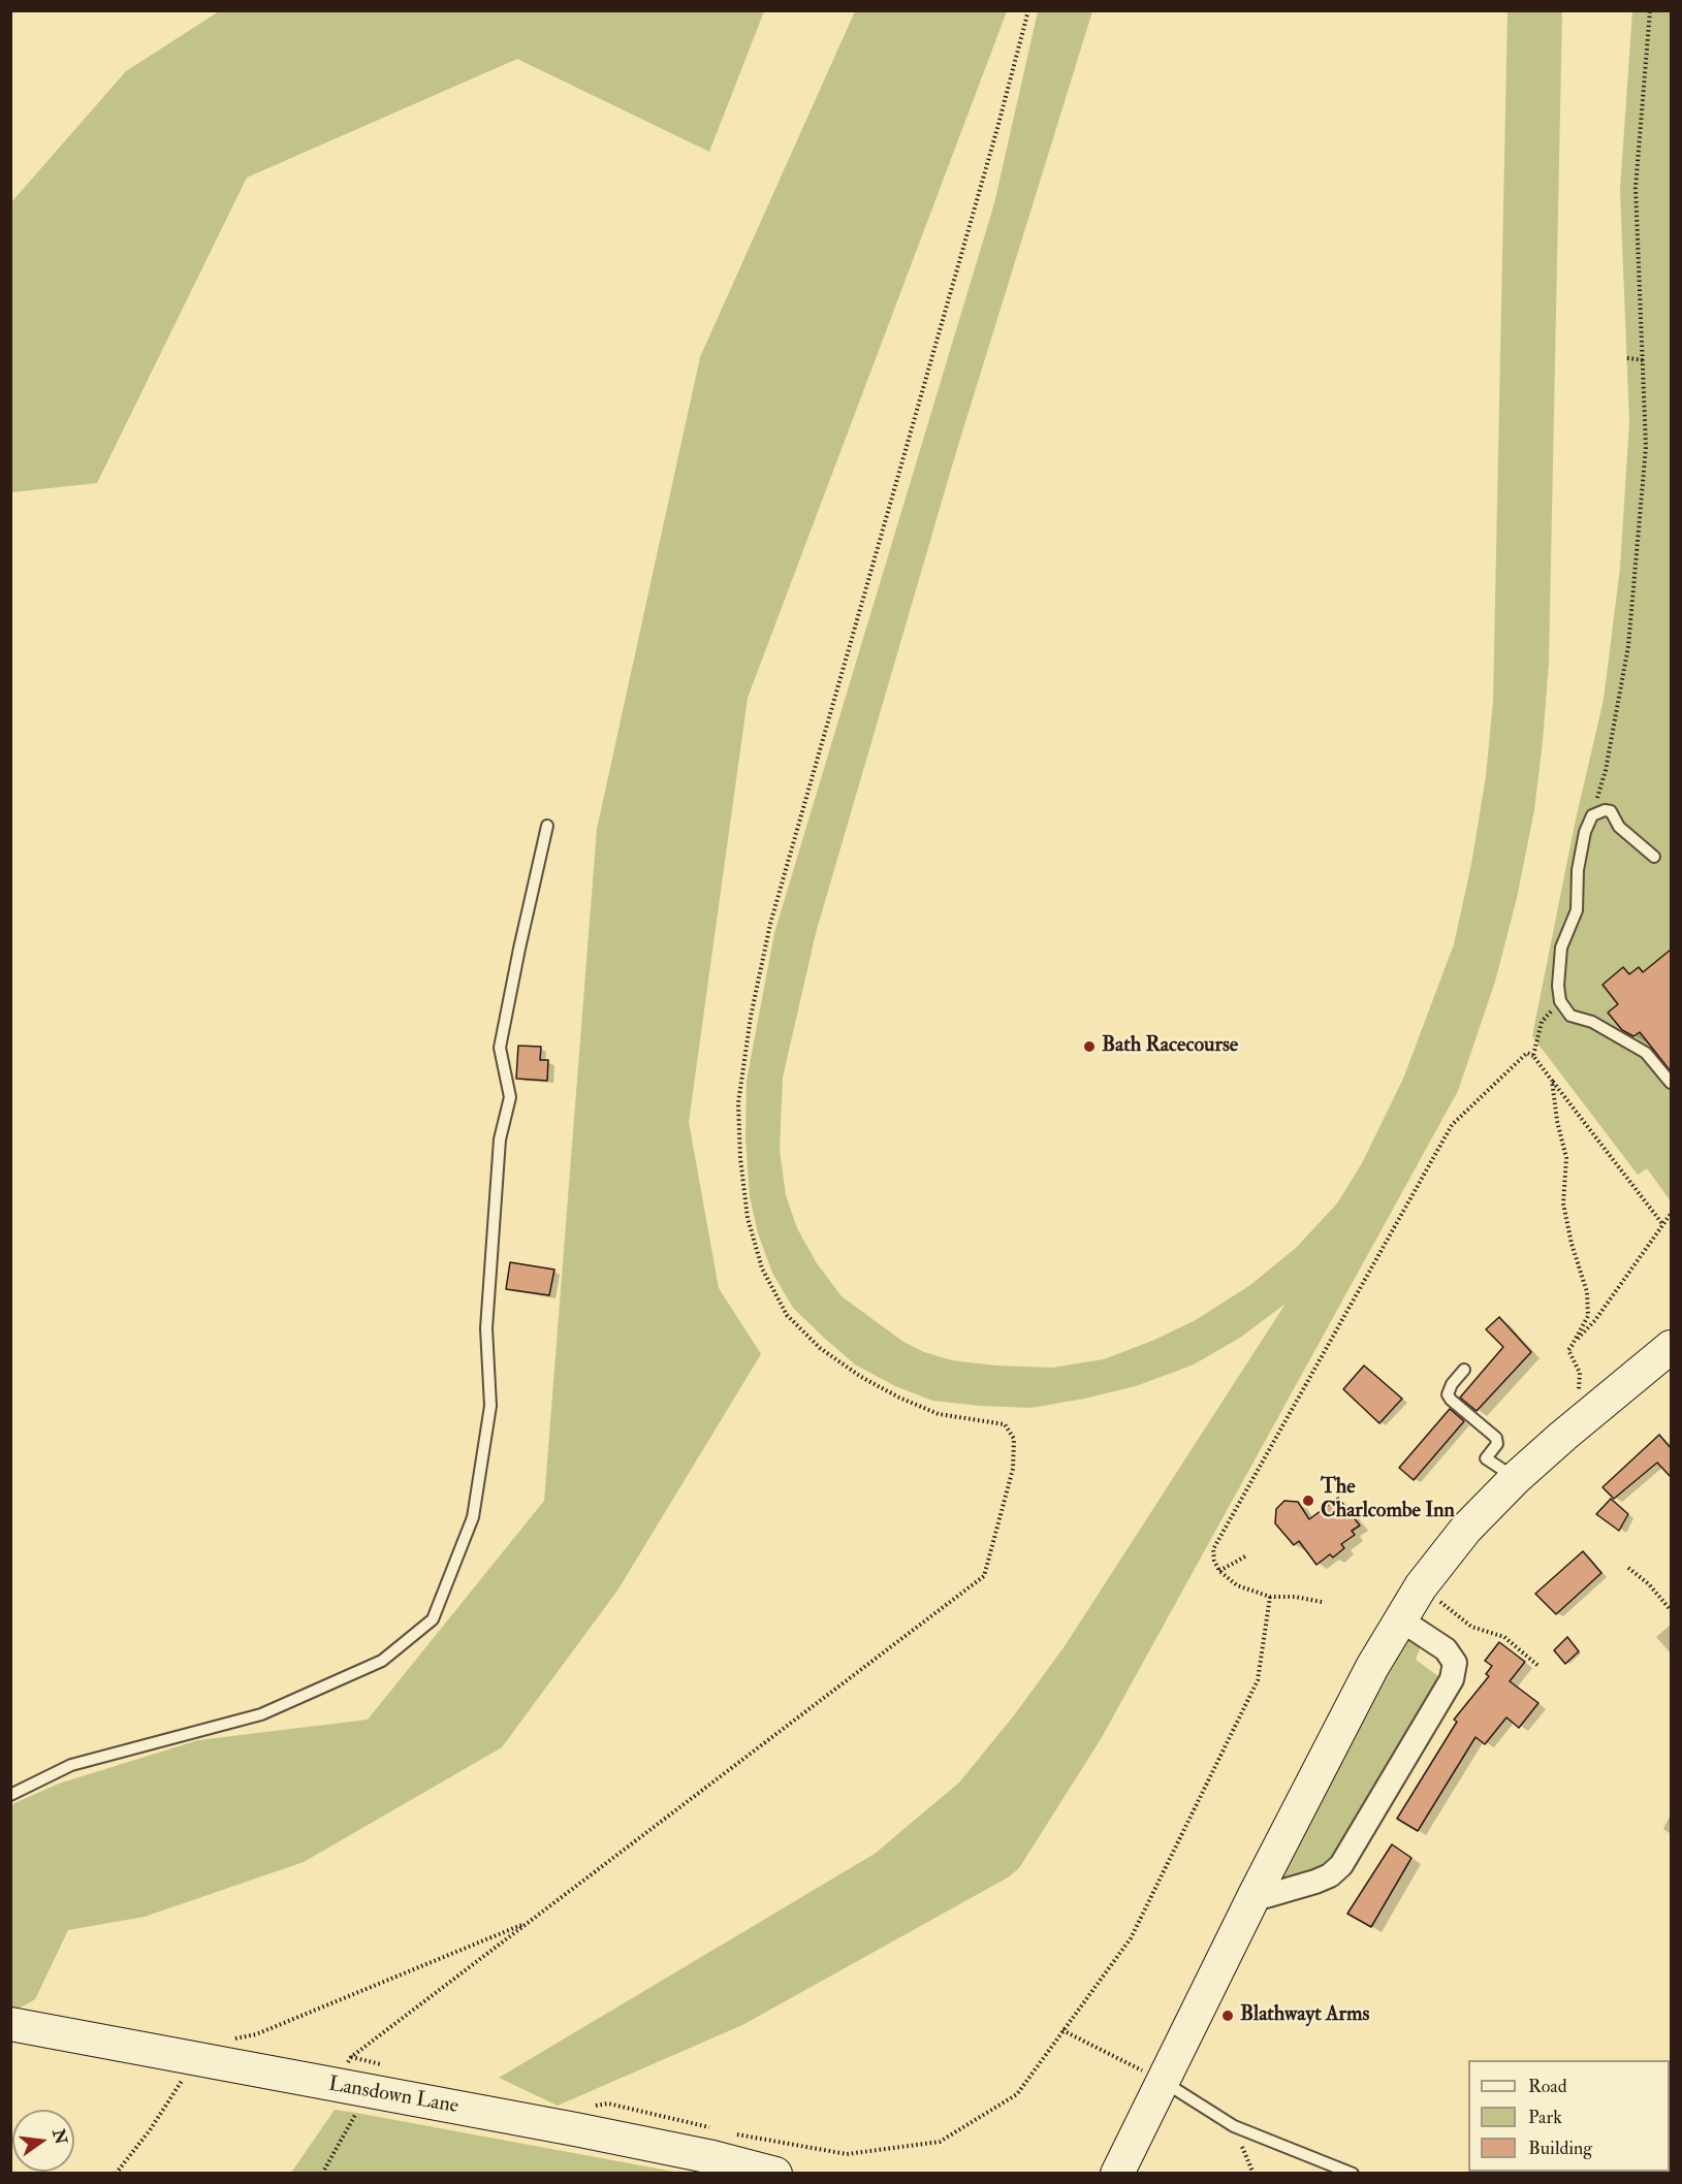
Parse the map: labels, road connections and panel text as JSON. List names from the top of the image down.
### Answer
{
  "streets": {
    "street": ["Lansdown Lane"]
  },
  "places": ["Bath Racecourse", "The Charlcombe Inn", "Blathwayt Arms"],
  "legend": ["Road", "Park", "Building"],
  "north": "right"
}
